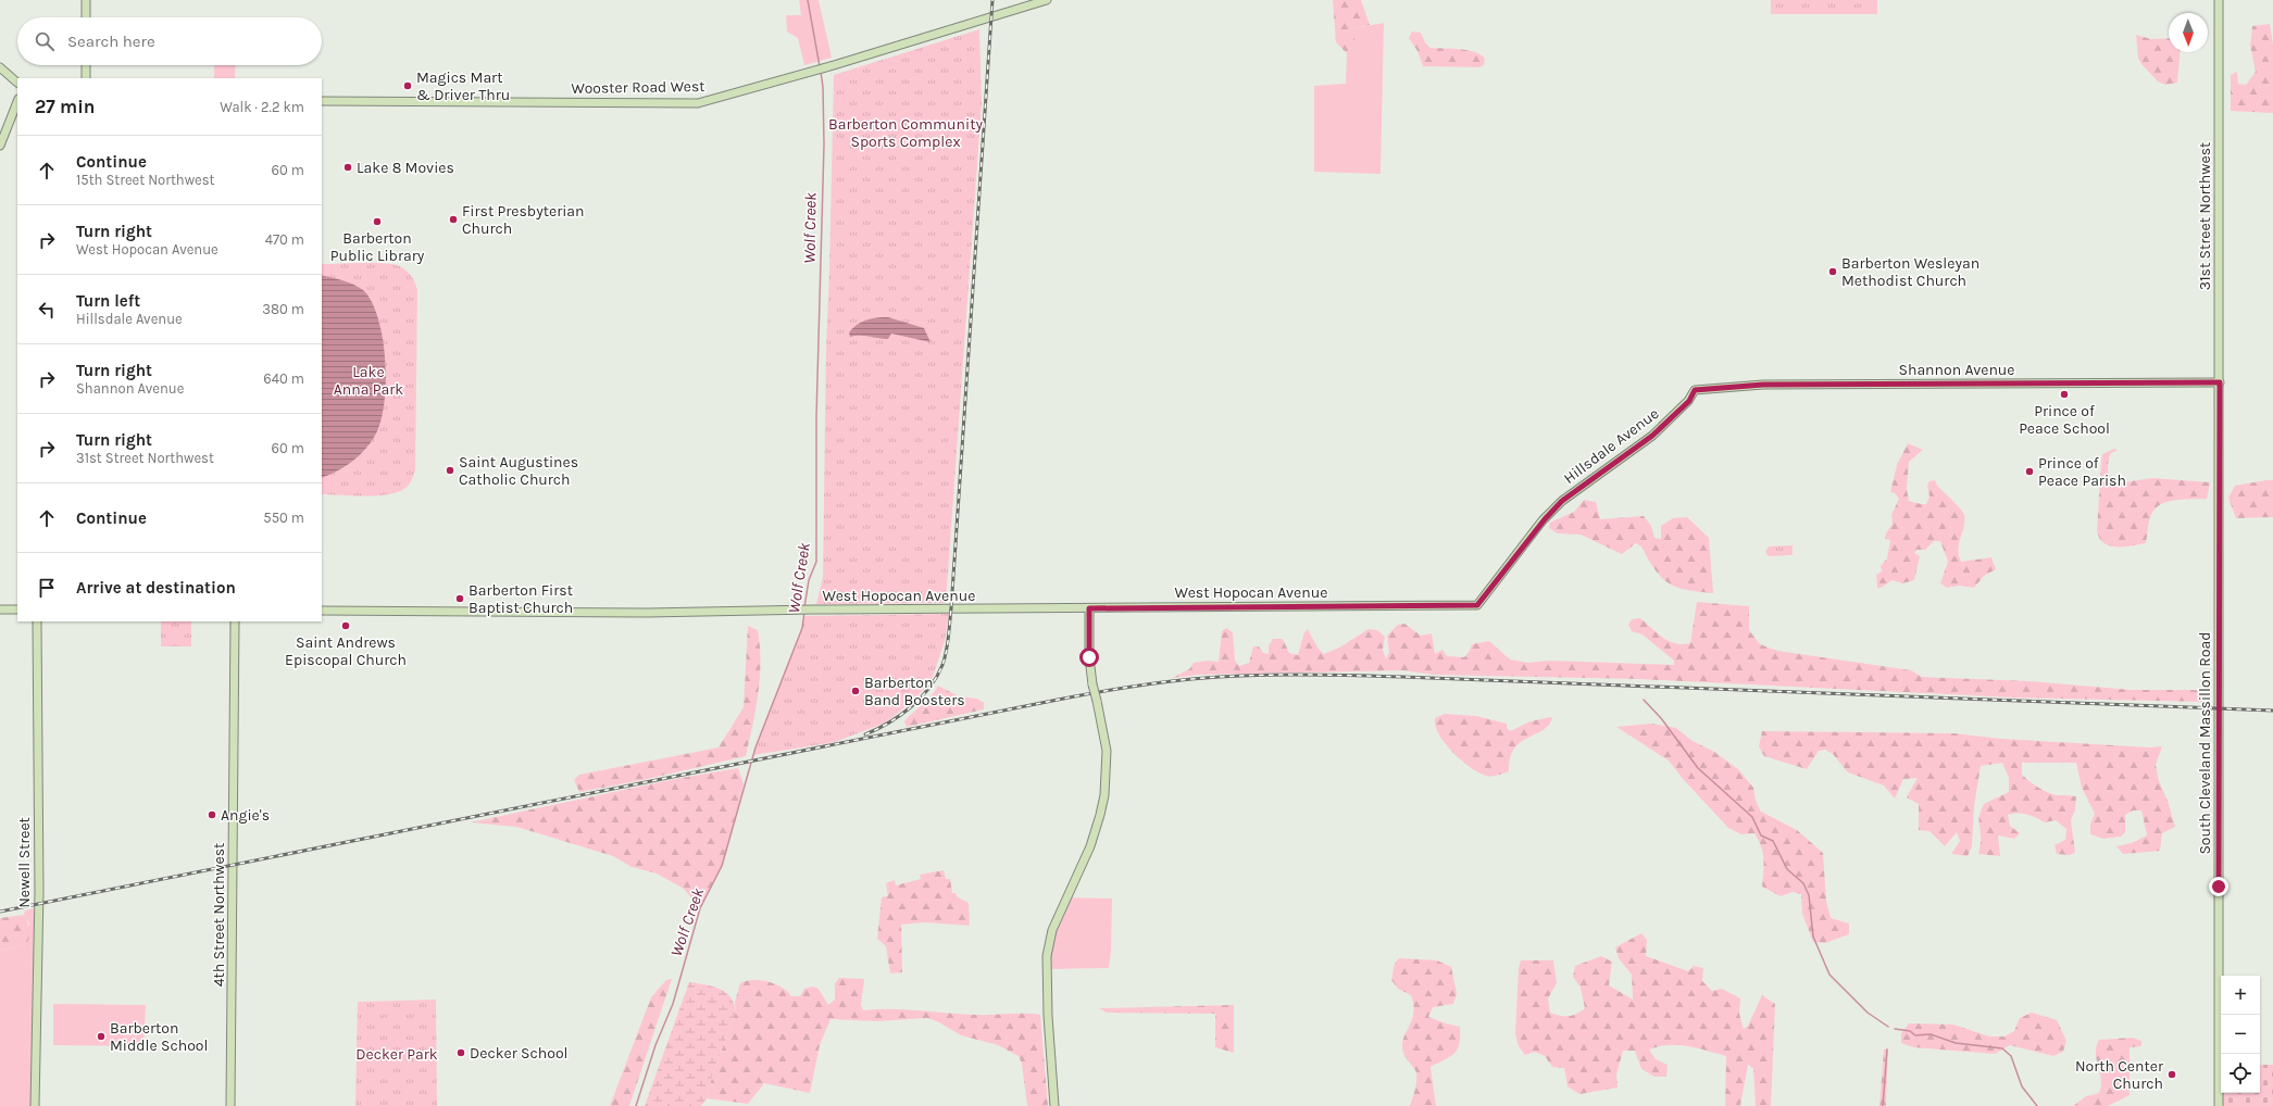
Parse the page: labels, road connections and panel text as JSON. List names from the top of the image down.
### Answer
{
  "streets": {
    "street": [
      "Wooster Road West",
      "31st Street Northwest",
      "Shannon Avenue",
      "Hillsdale Avenue",
      "West Hopocan Avenue",
      "South Cleveland Massillon Road",
      "Newell Street",
      "4th Street Northwest"
    ]
  },
  "crossings": [
    ["31st Street Northwest", "Shannon Avenue"],
    ["31st Street Northwest", "South Cleveland Massillon Road"],
    ["Shannon Avenue", "Hillsdale Avenue"],
    ["Hillsdale Avenue", "West Hopocan Avenue"]
  ],
  "water": ["Wolf Creek"],
  "parks": ["Barberton Community Sports Complex", "Lake Anna Park", "Decker Park"],
  "places": [
    "Magics Mart & Driver Thru",
    "Lake 8 Movies",
    "First Presbyterian Church",
    "Barberton Public Library",
    "Barberton Wesleyan Methodist Church",
    "Prince of Peace School",
    "Saint Augustines Catholic Church",
    "Prince of Peace Parish",
    "Barberton First Baptist Church",
    "Saint Andrews Episcopal Church",
    "Barberton Band Boosters",
    "Angie's",
    "Barberton Middle School",
    "Decker School",
    "North Center Church"
  ],
  "north": "bottom",
  "page": {
    "search": "Search here",
    "heading": ["27 min", "Walk · 2.2 km"],
    "list": [
      ["Continue", "15th Street Northwest", "60 m"],
      ["Turn right", "West Hopocan Avenue", "470 m"],
      ["Turn left", "Hillsdale Avenue", "380 m"],
      ["Turn right", "Shannon Avenue", "640 m"],
      ["Turn right", "31st Street Northwest", "60 m"],
      ["Continue", "550 m"],
      "Arrive at destination"
    ],
    "map_buttons": ["+", "−"]
  }
}
